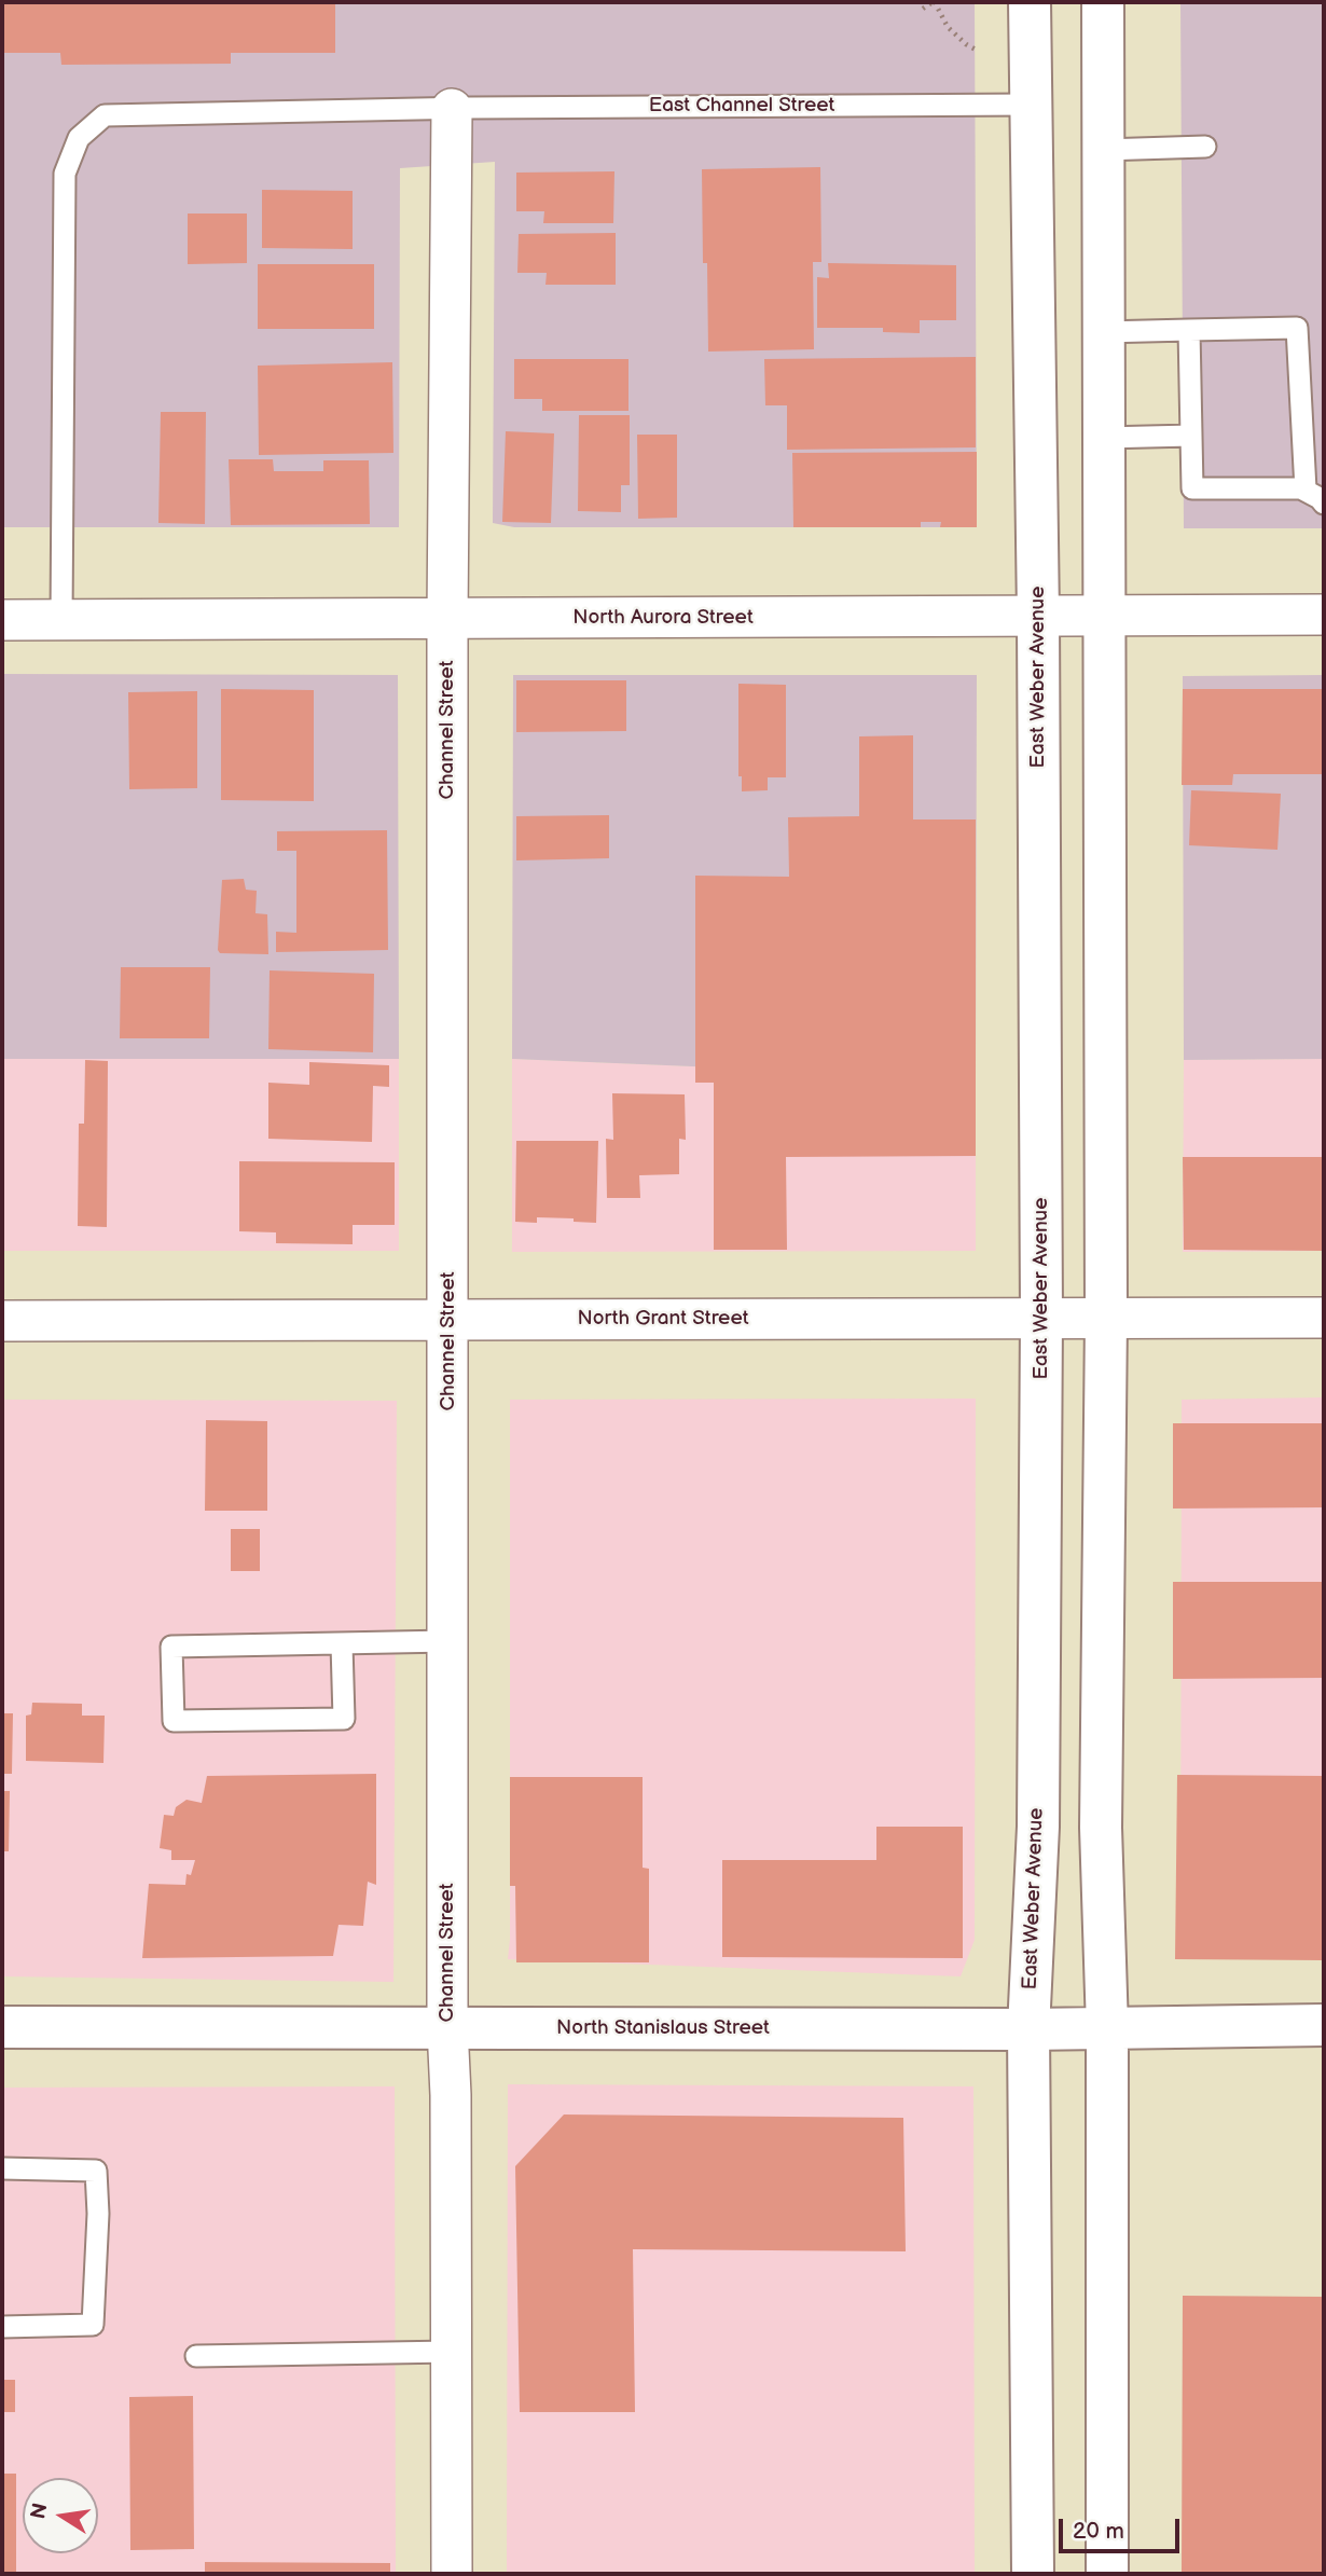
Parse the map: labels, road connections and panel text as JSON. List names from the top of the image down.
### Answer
{
  "streets": {
    "street": [
      "North Aurora Street",
      "East Weber Avenue",
      "Channel Street",
      "North Grant Street",
      "North Stanislaus Street"
    ],
    "lane": ["East Channel Street"]
  },
  "crossings": [
    ["East Channel Street", "North Aurora Street"],
    ["East Channel Street", "East Weber Avenue"],
    ["East Channel Street", "Channel Street"],
    ["North Aurora Street", "East Weber Avenue"],
    ["North Aurora Street", "Channel Street"],
    ["East Weber Avenue", "North Grant Street"],
    ["East Weber Avenue", "North Stanislaus Street"],
    ["Channel Street", "North Grant Street"],
    ["Channel Street", "North Stanislaus Street"]
  ],
  "scale_bar": "20 m",
  "north": "left"
}
